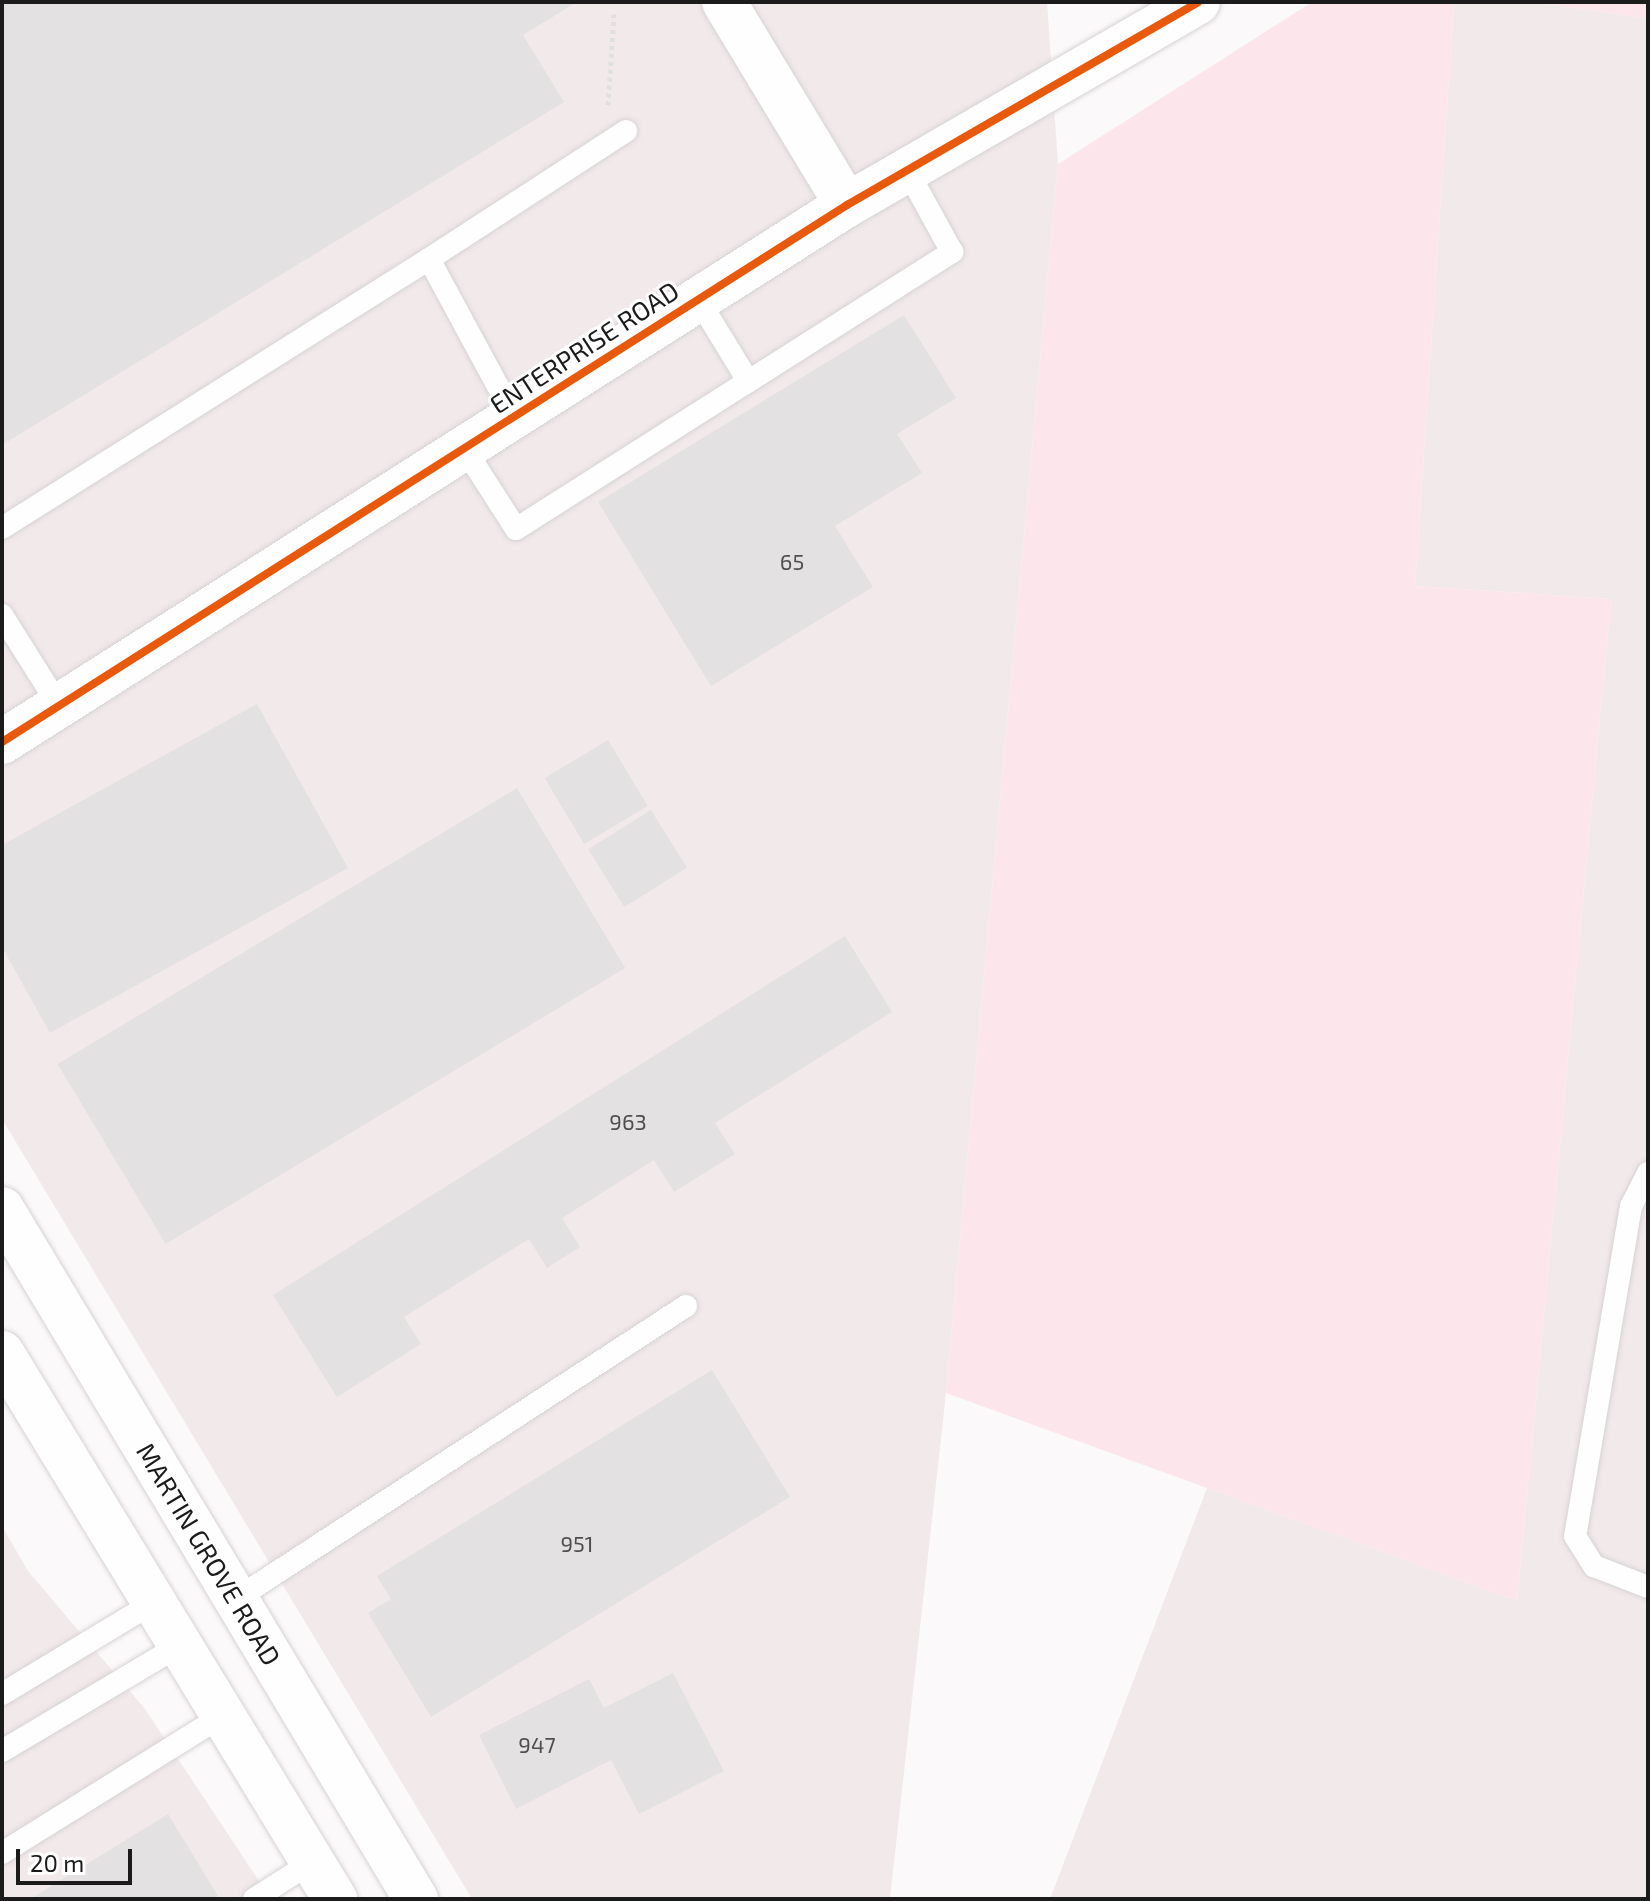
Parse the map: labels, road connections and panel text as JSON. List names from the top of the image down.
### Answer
{
  "streets": {
    "street": ["ENTERPRISE ROAD", "MARTIN GROVE ROAD"]
  },
  "house_numbers": [
    "65",
    "963",
    "951",
    "947"
  ],
  "scale_bar": "20 m"
}
